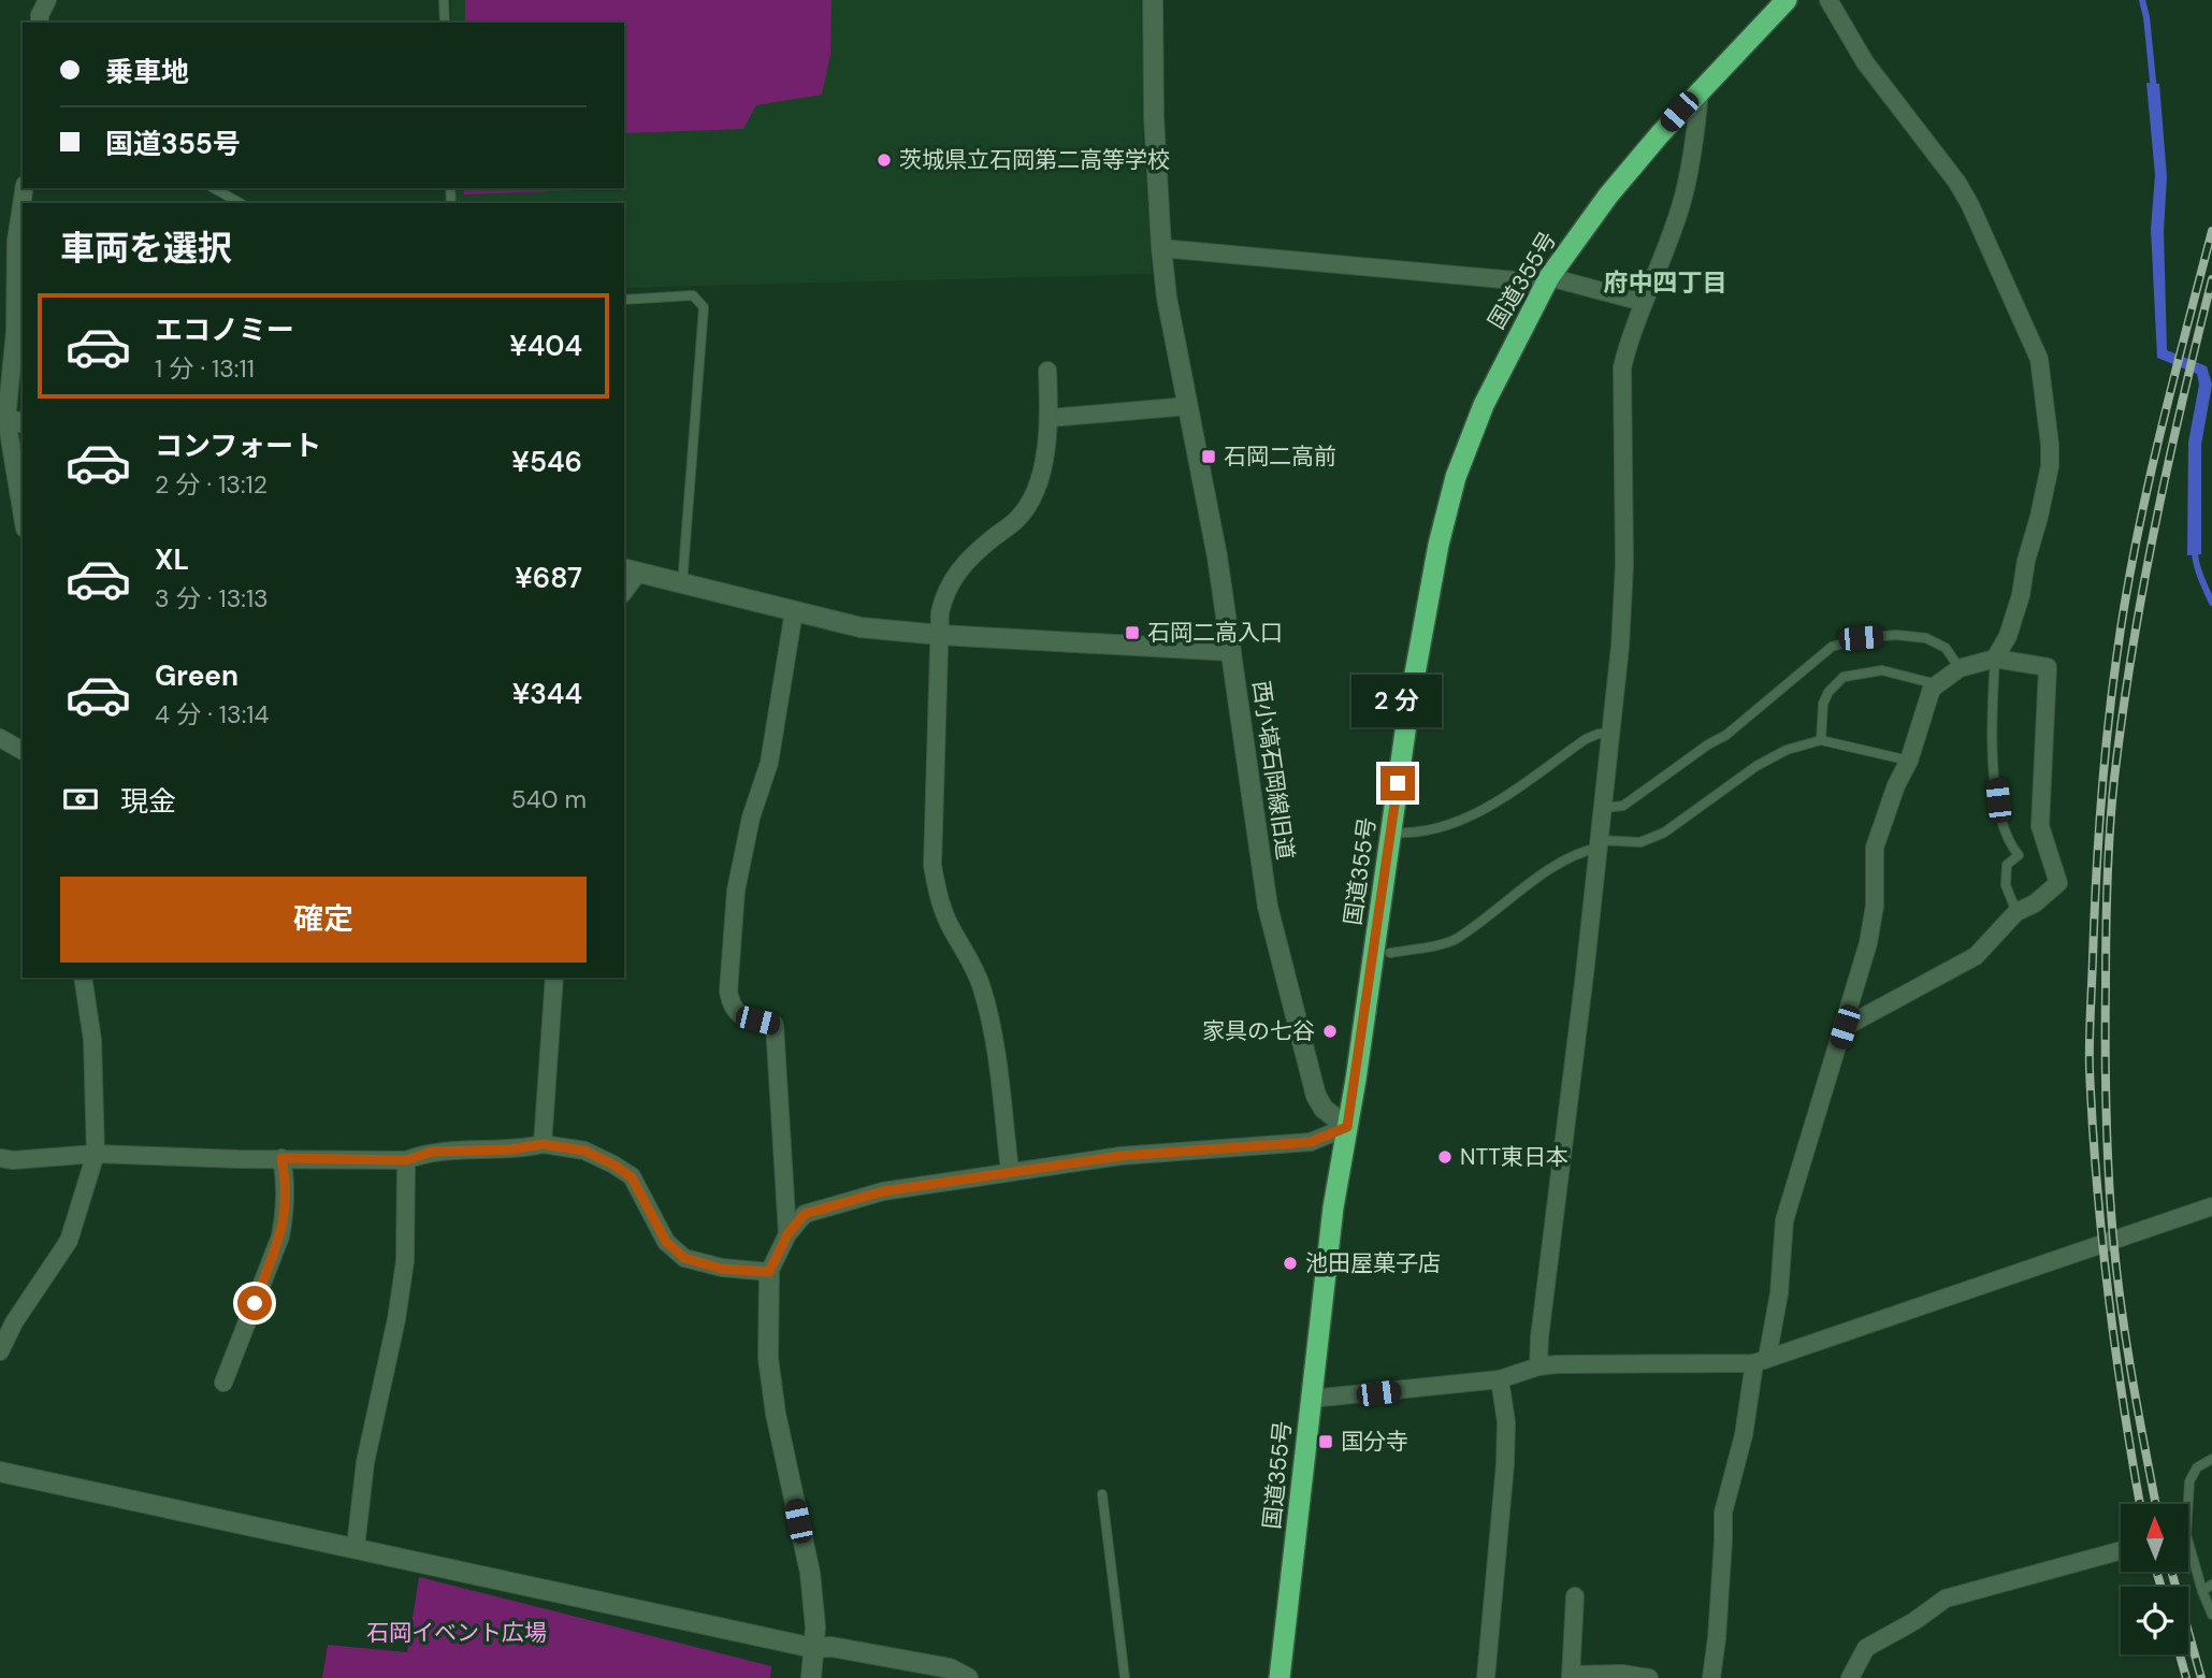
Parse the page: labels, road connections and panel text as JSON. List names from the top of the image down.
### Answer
{
  "streets": {
    "highway": ["国道355号"],
    "street": ["西小塙石岡線旧道"]
  },
  "crossings": [
    ["国道355号", "西小塙石岡線旧道"]
  ],
  "districts": ["府中四丁目"],
  "parks": ["石岡イベント広場"],
  "places": {
    "other": [
      "茨城県立石岡第二高等学校",
      "家具の七谷",
      "NTT東日本",
      "池田屋菓子店"
    ],
    "transit": ["石岡二高前", "石岡二高入口", "国分寺"]
  },
  "north": "top",
  "page": {
    "banner": ["乗車地", "国道355号"],
    "heading": "車両を選択",
    "list": [
      {
        "name": "エコノミー",
        "note": "1 分 · 13:11",
        "value": "¥404"
      },
      {
        "name": "コンフォート",
        "note": "2 分 · 13:12",
        "value": "¥546"
      },
      {
        "name": "XL",
        "note": "3 分 · 13:13",
        "value": "¥687"
      },
      {
        "name": "Green",
        "note": "4 分 · 13:14",
        "value": "¥344"
      }
    ],
    "bubble": "2 分",
    "pay": ["現金", "540 m"],
    "buttons": "確定"
  }
}
